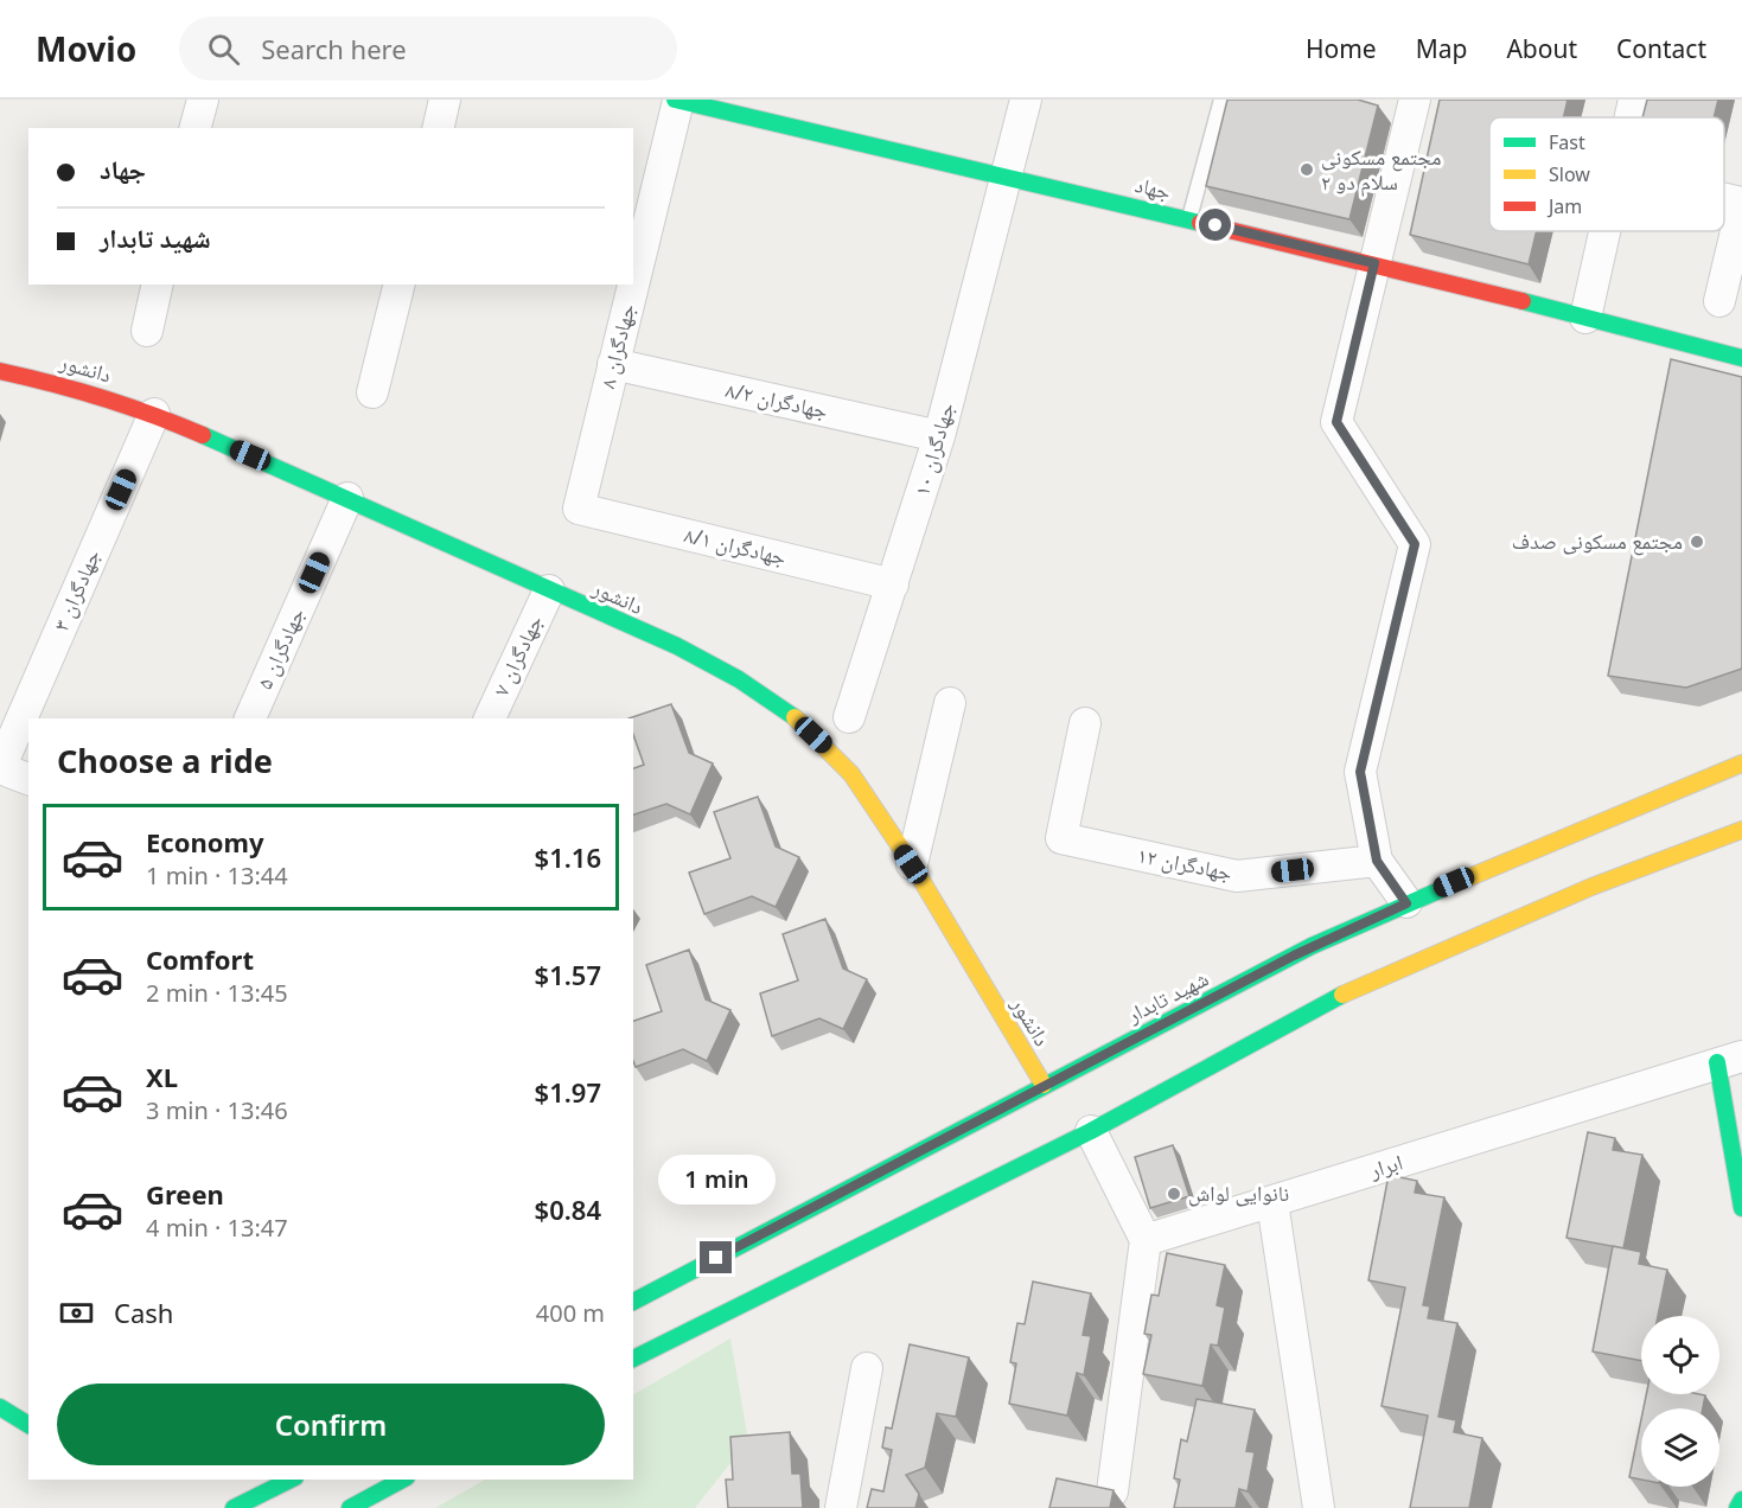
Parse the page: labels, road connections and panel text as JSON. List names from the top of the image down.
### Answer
{
  "streets": {
    "main road": ["جهاد", "دانشور", "شهید تابدار"],
    "street": [
      "جهادگران ۸",
      "جهادگران ۸/۲",
      "جهادگران ۱۰",
      "جهادگران ۸/۱",
      "جهادگران ۳",
      "جهادگران ۵",
      "جهادگران ۷",
      "جهادگران ۱۲",
      "ابرار"
    ]
  },
  "crossings": [
    ["جهاد", "جهادگران ۸"],
    ["جهاد", "جهادگران ۱۰"],
    ["جهادگران ۸", "جهادگران ۸/۲"],
    ["جهادگران ۸", "جهادگران ۸/۱"],
    ["دانشور", "جهادگران ۳"],
    ["دانشور", "جهادگران ۵"],
    ["دانشور", "جهادگران ۷"],
    ["دانشور", "شهید تابدار"],
    ["جهادگران ۸/۲", "جهادگران ۱۰"],
    ["جهادگران ۱۰", "جهادگران ۸/۱"]
  ],
  "places": ["مجتمع مسکونی سلام دو ۲", "مجتمع مسکونی صدف", "نانوایی لواش"],
  "legend": ["Fast", "Slow", "Jam"],
  "page": {
    "header": "Movio",
    "search": "Search here",
    "nav": [
      "Home",
      "Map",
      "About",
      "Contact"
    ],
    "banner": ["جهاد", "شهید تابدار"],
    "heading": "Choose a ride",
    "list": [
      {
        "name": "Economy",
        "note": "1 min · 13:44",
        "value": "$1.16"
      },
      {
        "name": "Comfort",
        "note": "2 min · 13:45",
        "value": "$1.57"
      },
      {
        "name": "XL",
        "note": "3 min · 13:46",
        "value": "$1.97"
      },
      {
        "name": "Green",
        "note": "4 min · 13:47",
        "value": "$0.84"
      }
    ],
    "bubble": "1 min",
    "pay": ["Cash", "400 m"],
    "buttons": "Confirm"
  }
}
